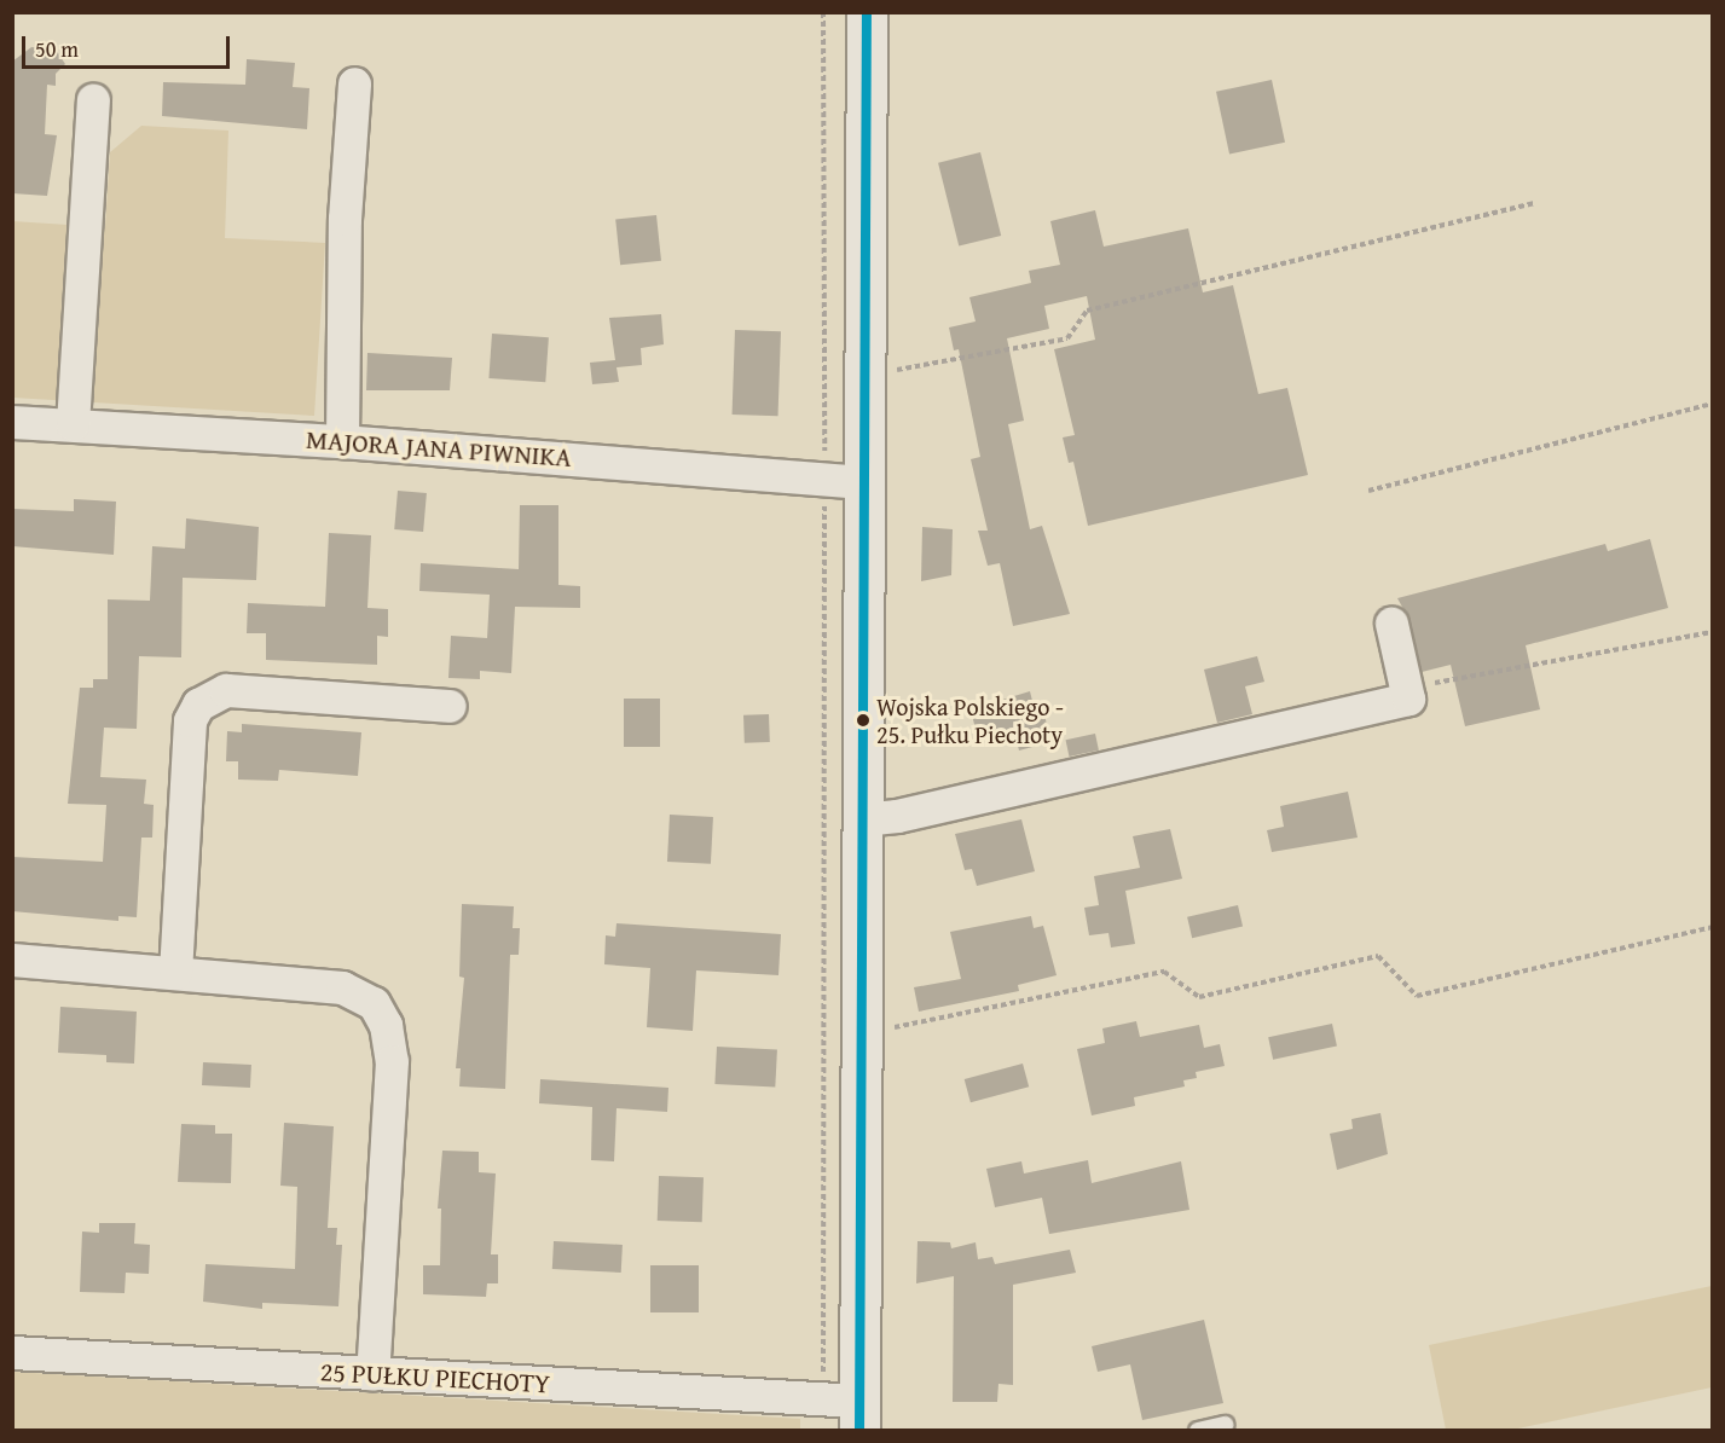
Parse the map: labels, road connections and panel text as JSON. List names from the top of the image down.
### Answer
{
  "streets": {
    "street": ["MAJORA JANA PIWNIKA", "25 PUŁKU PIECHOTY"]
  },
  "places": ["Wojska Polskiego - 25. Pułku Piechoty"],
  "scale_bar": "50 m"
}
